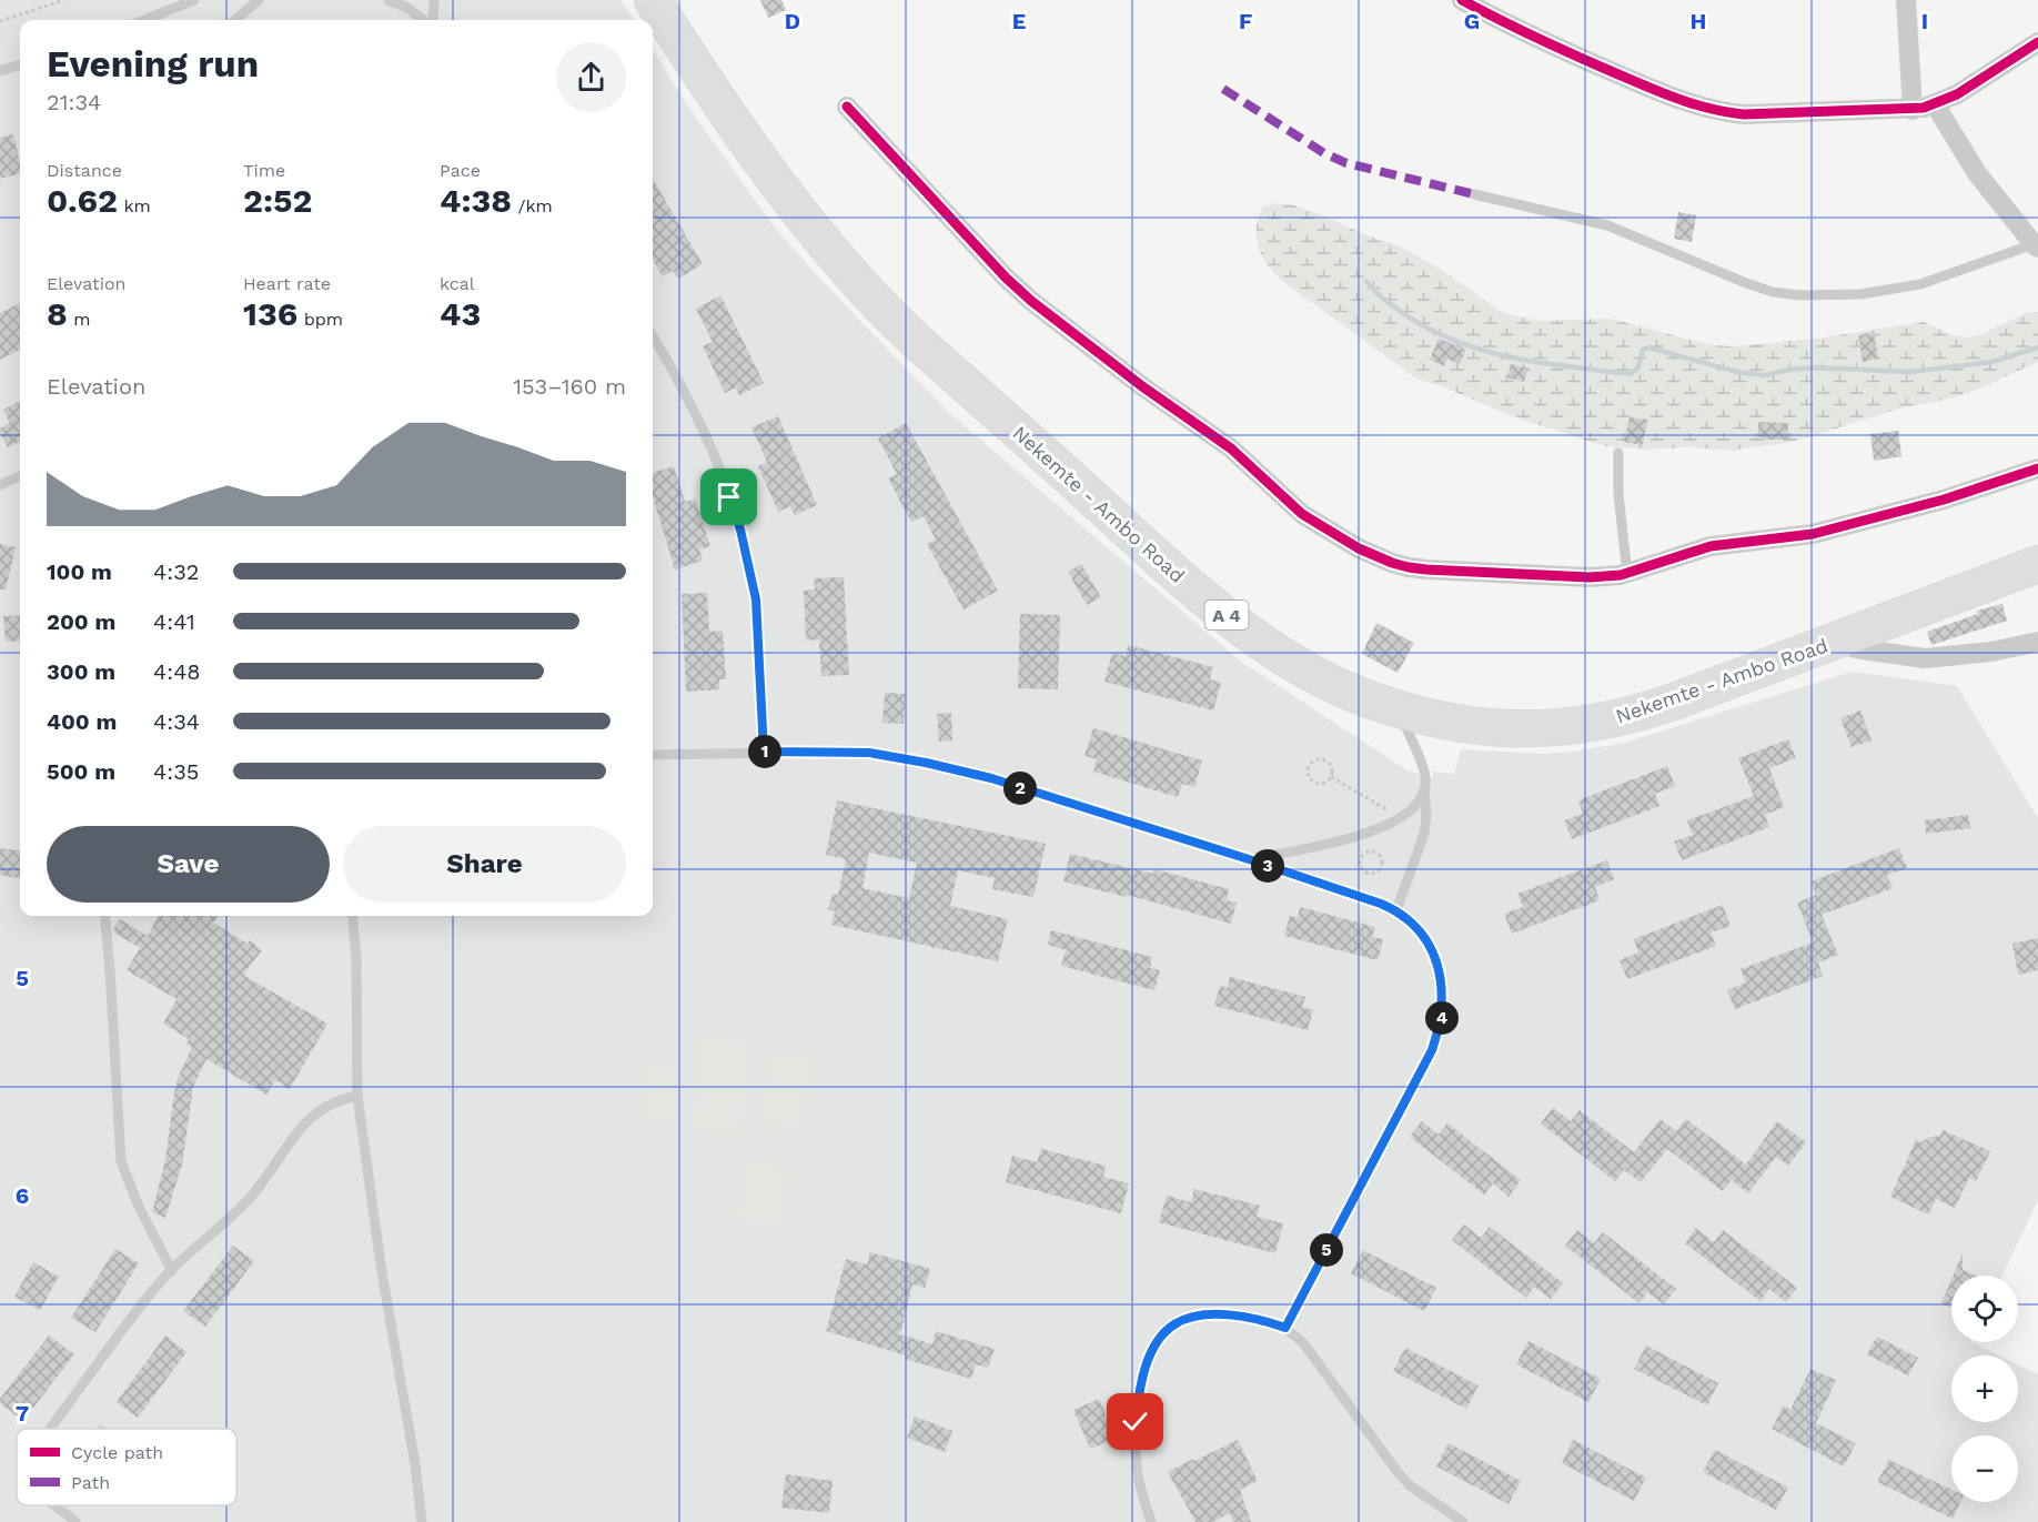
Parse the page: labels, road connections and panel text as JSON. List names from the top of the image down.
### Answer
{
  "streets": {
    "highway": ["Nekemte - Ambo Road", "A 4"]
  },
  "legend": ["Cycle path", "Path"],
  "page": {
    "heading": ["Evening run", "21:34"],
    "stats": [
      ["Distance", "0.62 km"],
      ["Time", "2:52"],
      ["Pace", "4:38 /km"],
      ["Elevation", "8 m"],
      ["Heart rate", "136 bpm"],
      ["kcal", "43"]
    ],
    "chart": ["Elevation", "153–160 m"],
    "list": [
      {
        "name": "100 m",
        "note": "4:32"
      },
      {
        "name": "200 m",
        "note": "4:41"
      },
      {
        "name": "300 m",
        "note": "4:48"
      },
      {
        "name": "400 m",
        "note": "4:34"
      },
      {
        "name": "500 m",
        "note": "4:35"
      }
    ],
    "pins": [
      "1",
      "2",
      "3",
      "4",
      "5"
    ],
    "buttons": ["Save", "Share"],
    "map_buttons": ["+", "−"]
  },
  "grid": {
    "columns": [
      "D",
      "E",
      "F",
      "G",
      "H",
      "I"
    ],
    "rows": ["5", "6", "7"]
  }
}
